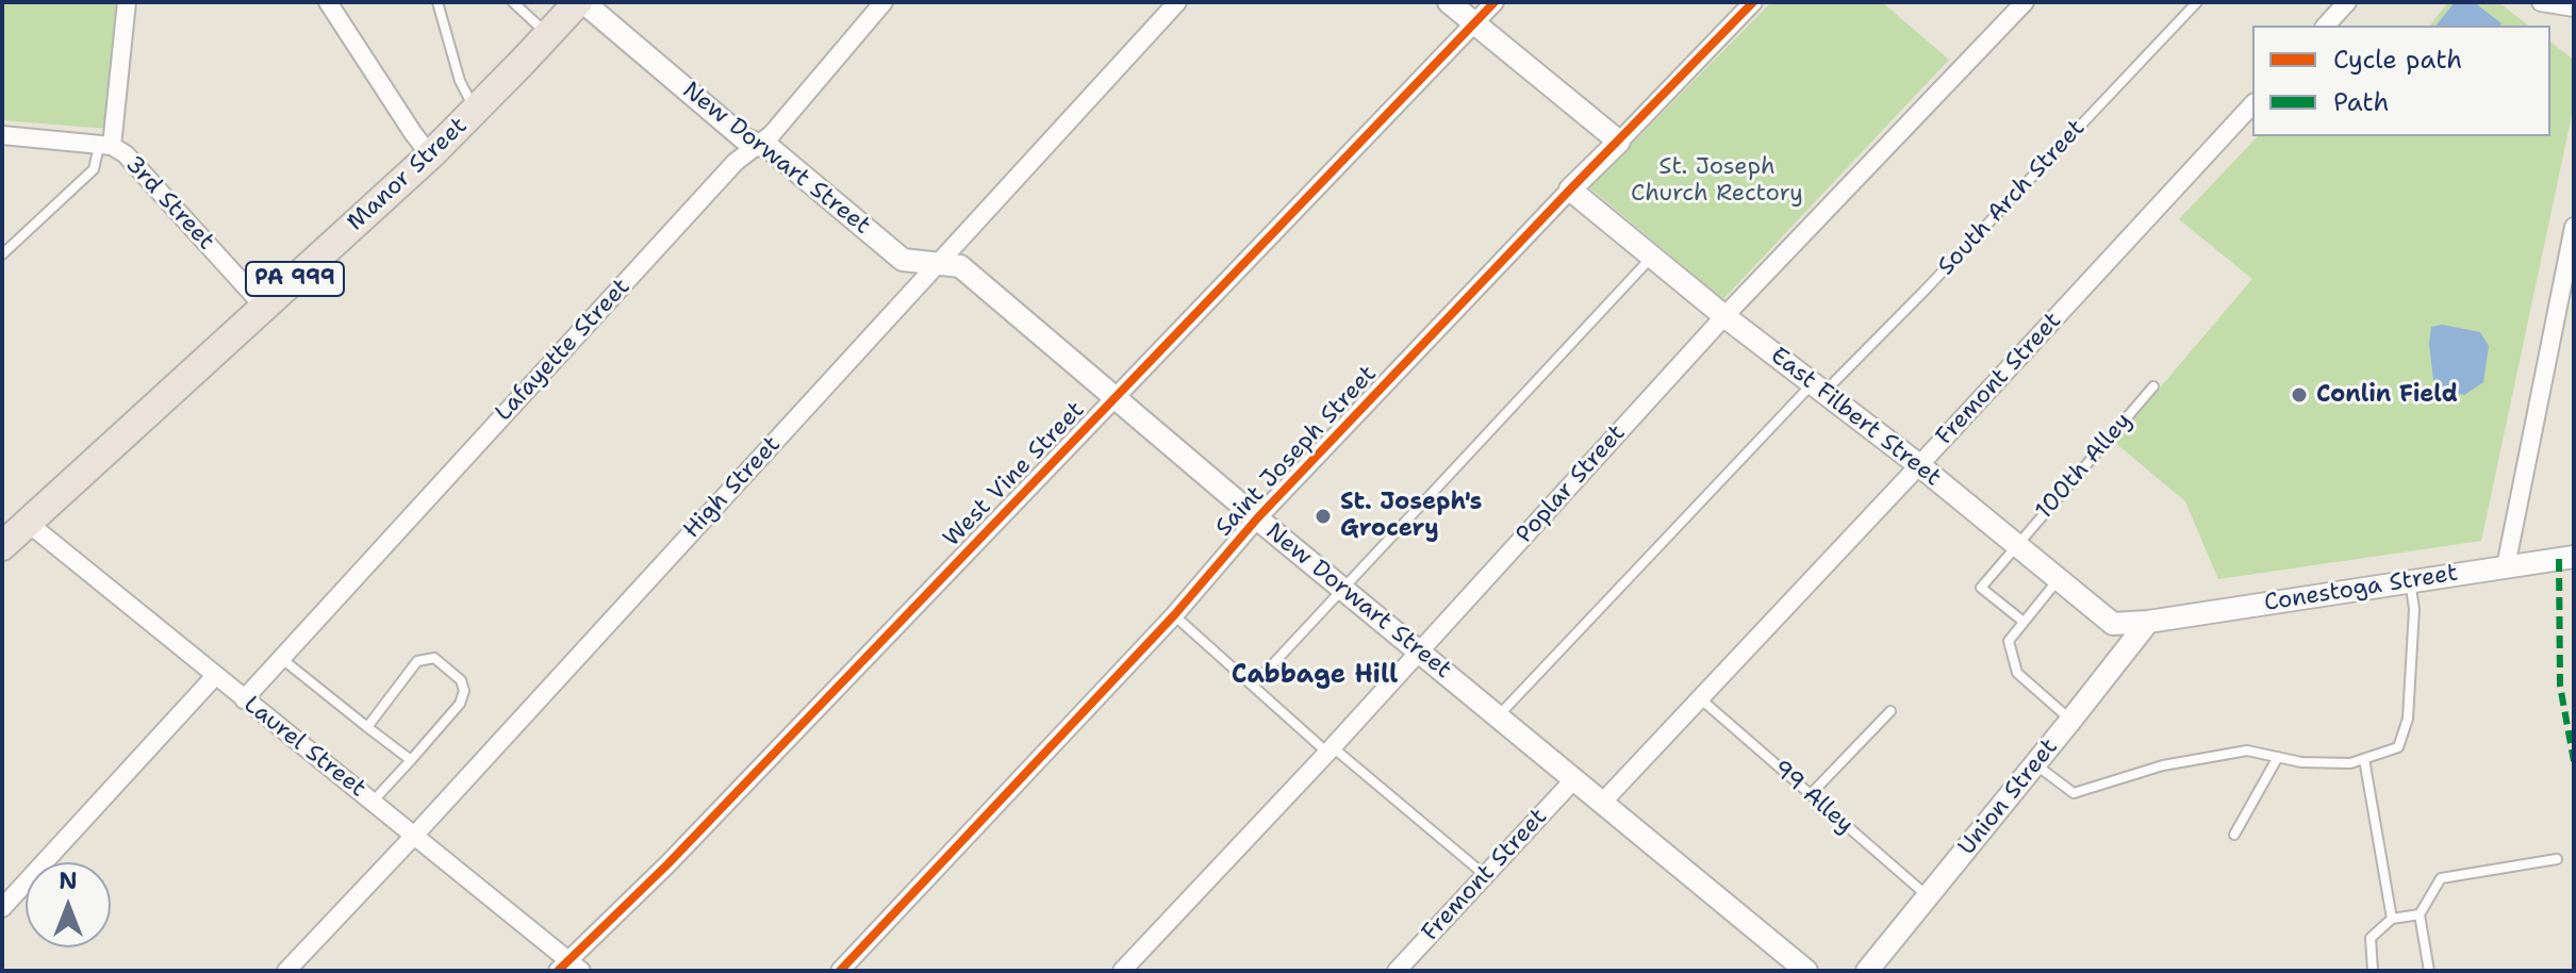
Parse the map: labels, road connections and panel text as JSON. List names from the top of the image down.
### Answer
{
  "streets": {
    "main road": ["Manor Street", "PA 999"],
    "street": [
      "New Dorwart Street",
      "3rd Street",
      "Lafayette Street",
      "Fremont Street",
      "East Filbert Street",
      "Saint Joseph Street",
      "West Vine Street",
      "Poplar Street",
      "High Street",
      "Conestoga Street",
      "Laurel Street",
      "Union Street"
    ],
    "lane": ["South Arch Street", "100th Alley", "99 Alley"]
  },
  "crossings": [
    ["New Dorwart Street", "Manor Street"],
    ["New Dorwart Street", "South Arch Street"],
    ["New Dorwart Street", "Lafayette Street"],
    ["New Dorwart Street", "Fremont Street"],
    ["New Dorwart Street", "Saint Joseph Street"],
    ["New Dorwart Street", "West Vine Street"],
    ["New Dorwart Street", "Poplar Street"],
    ["New Dorwart Street", "High Street"],
    ["Manor Street", "3rd Street"],
    ["Manor Street", "Laurel Street"],
    ["South Arch Street", "East Filbert Street"],
    ["Lafayette Street", "Laurel Street"],
    ["Fremont Street", "East Filbert Street"],
    ["Fremont Street", "99 Alley"],
    ["East Filbert Street", "Saint Joseph Street"],
    ["East Filbert Street", "100th Alley"],
    ["East Filbert Street", "Poplar Street"],
    ["East Filbert Street", "Conestoga Street"],
    ["East Filbert Street", "Union Street"],
    ["West Vine Street", "Laurel Street"],
    ["High Street", "Laurel Street"],
    ["Conestoga Street", "Union Street"],
    ["99 Alley", "Union Street"]
  ],
  "districts": ["Cabbage Hill"],
  "parks": ["St. Joseph Church Rectory"],
  "places": ["Conlin Field", "St. Joseph's Grocery"],
  "legend": ["Cycle path", "Path"],
  "north": "top"
}
